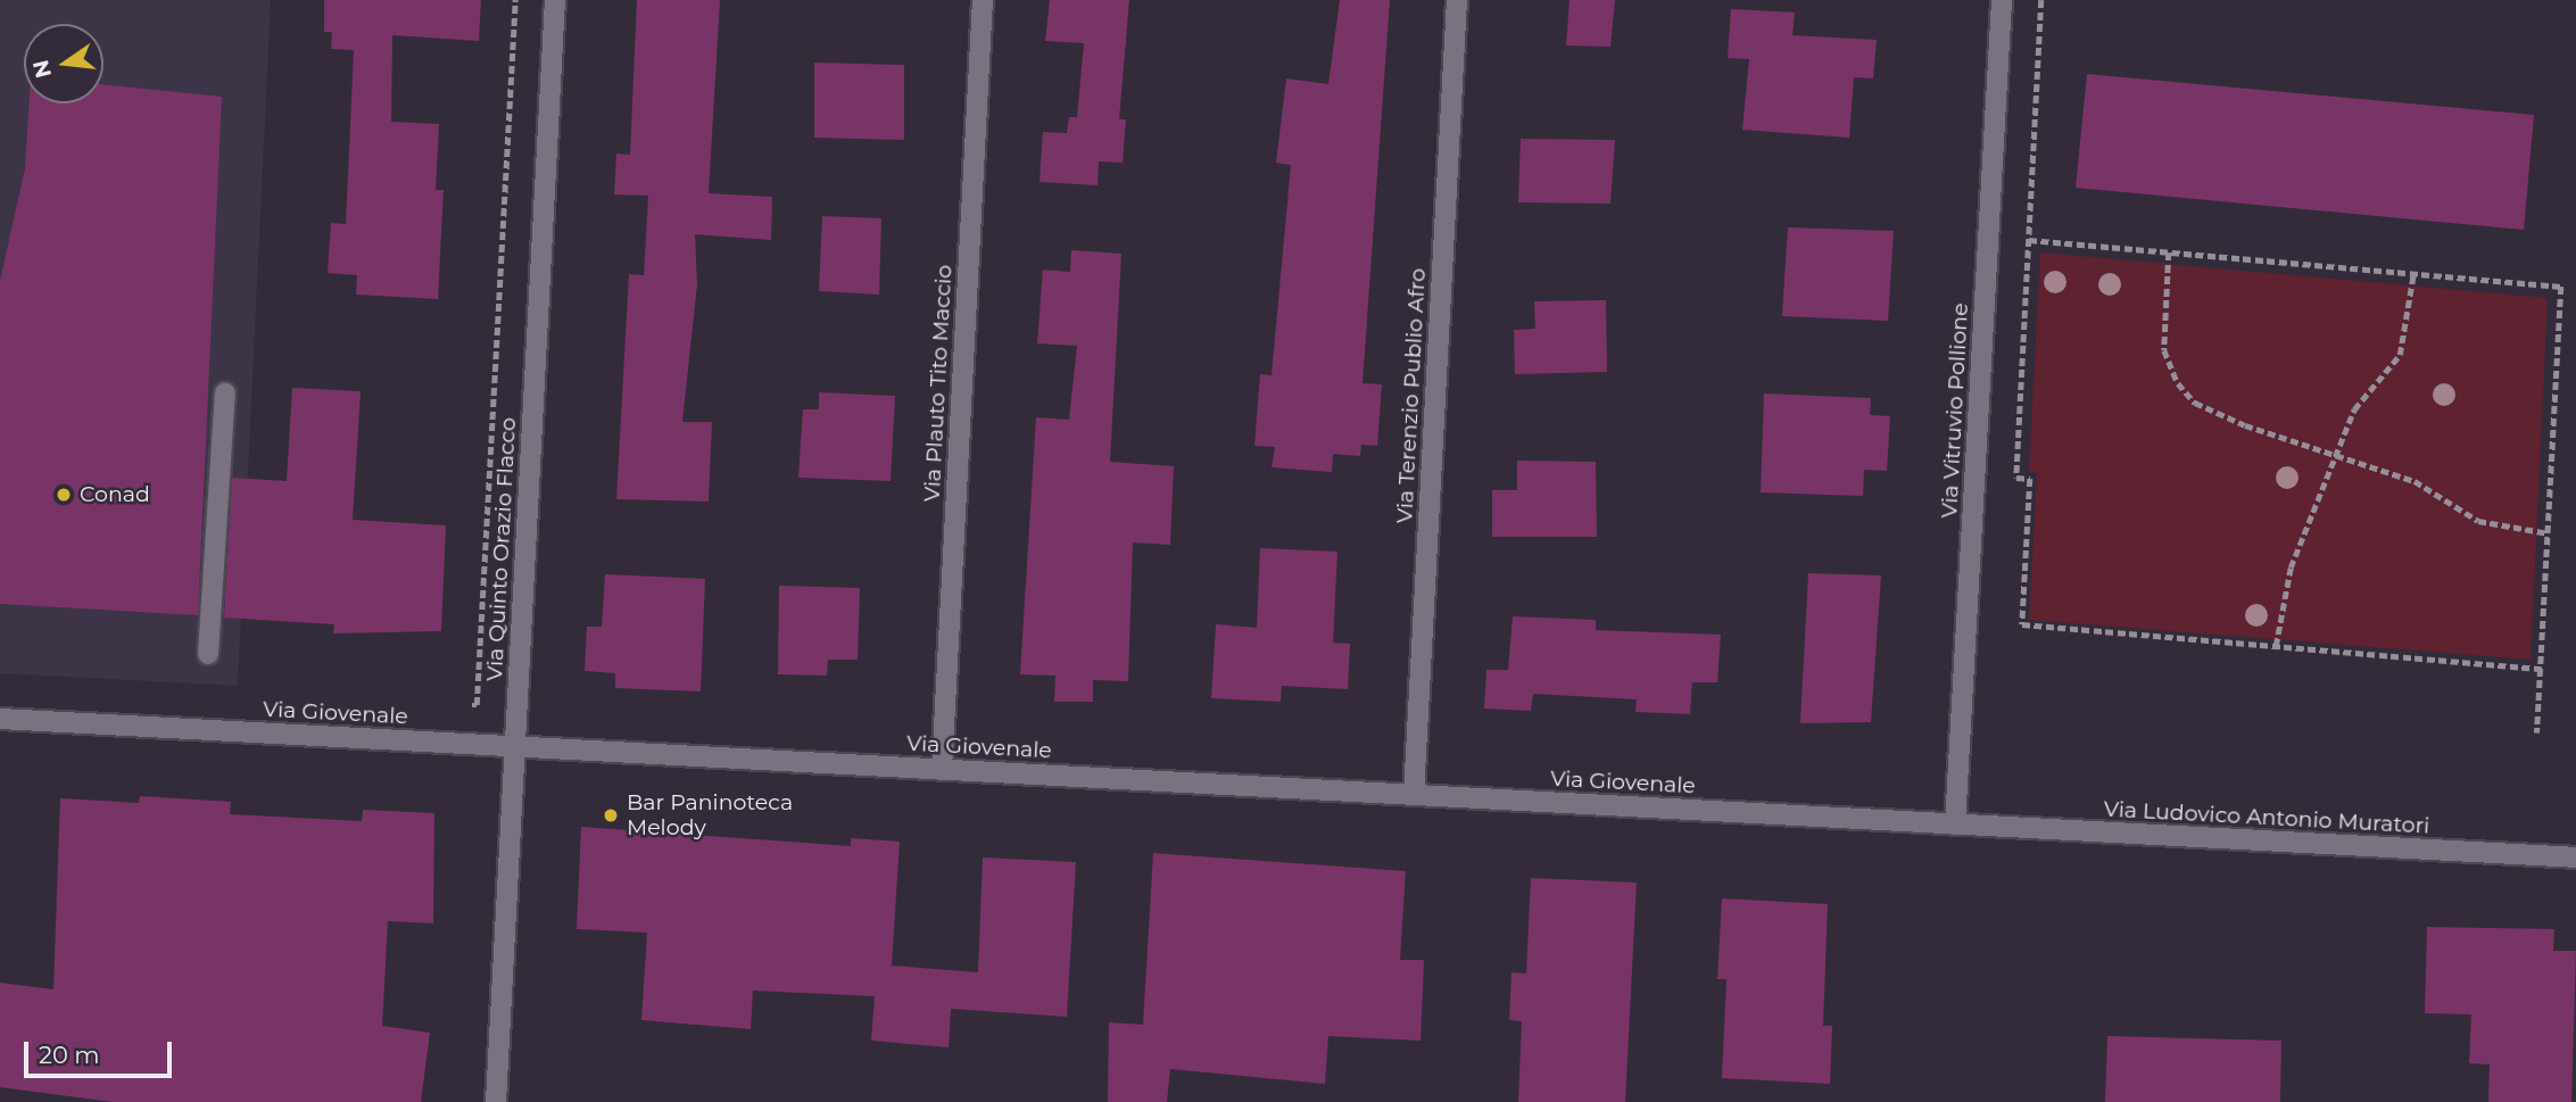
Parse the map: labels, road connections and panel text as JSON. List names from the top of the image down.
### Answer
{
  "streets": {
    "street": [
      "Via Plauto Tito Maccio",
      "Via Terenzio Publio Afro",
      "Via Vitruvio Pollione",
      "Via Quinto Orazio Flacco",
      "Via Giovenale",
      "Via Ludovico Antonio Muratori"
    ]
  },
  "crossings": [
    ["Via Plauto Tito Maccio", "Via Giovenale"],
    ["Via Terenzio Publio Afro", "Via Giovenale"],
    ["Via Vitruvio Pollione", "Via Giovenale"],
    ["Via Vitruvio Pollione", "Via Ludovico Antonio Muratori"],
    ["Via Quinto Orazio Flacco", "Via Giovenale"],
    ["Via Giovenale", "Via Ludovico Antonio Muratori"]
  ],
  "places": ["Conad", "Bar Paninoteca Melody"],
  "scale_bar": "20 m",
  "north": "left"
}
